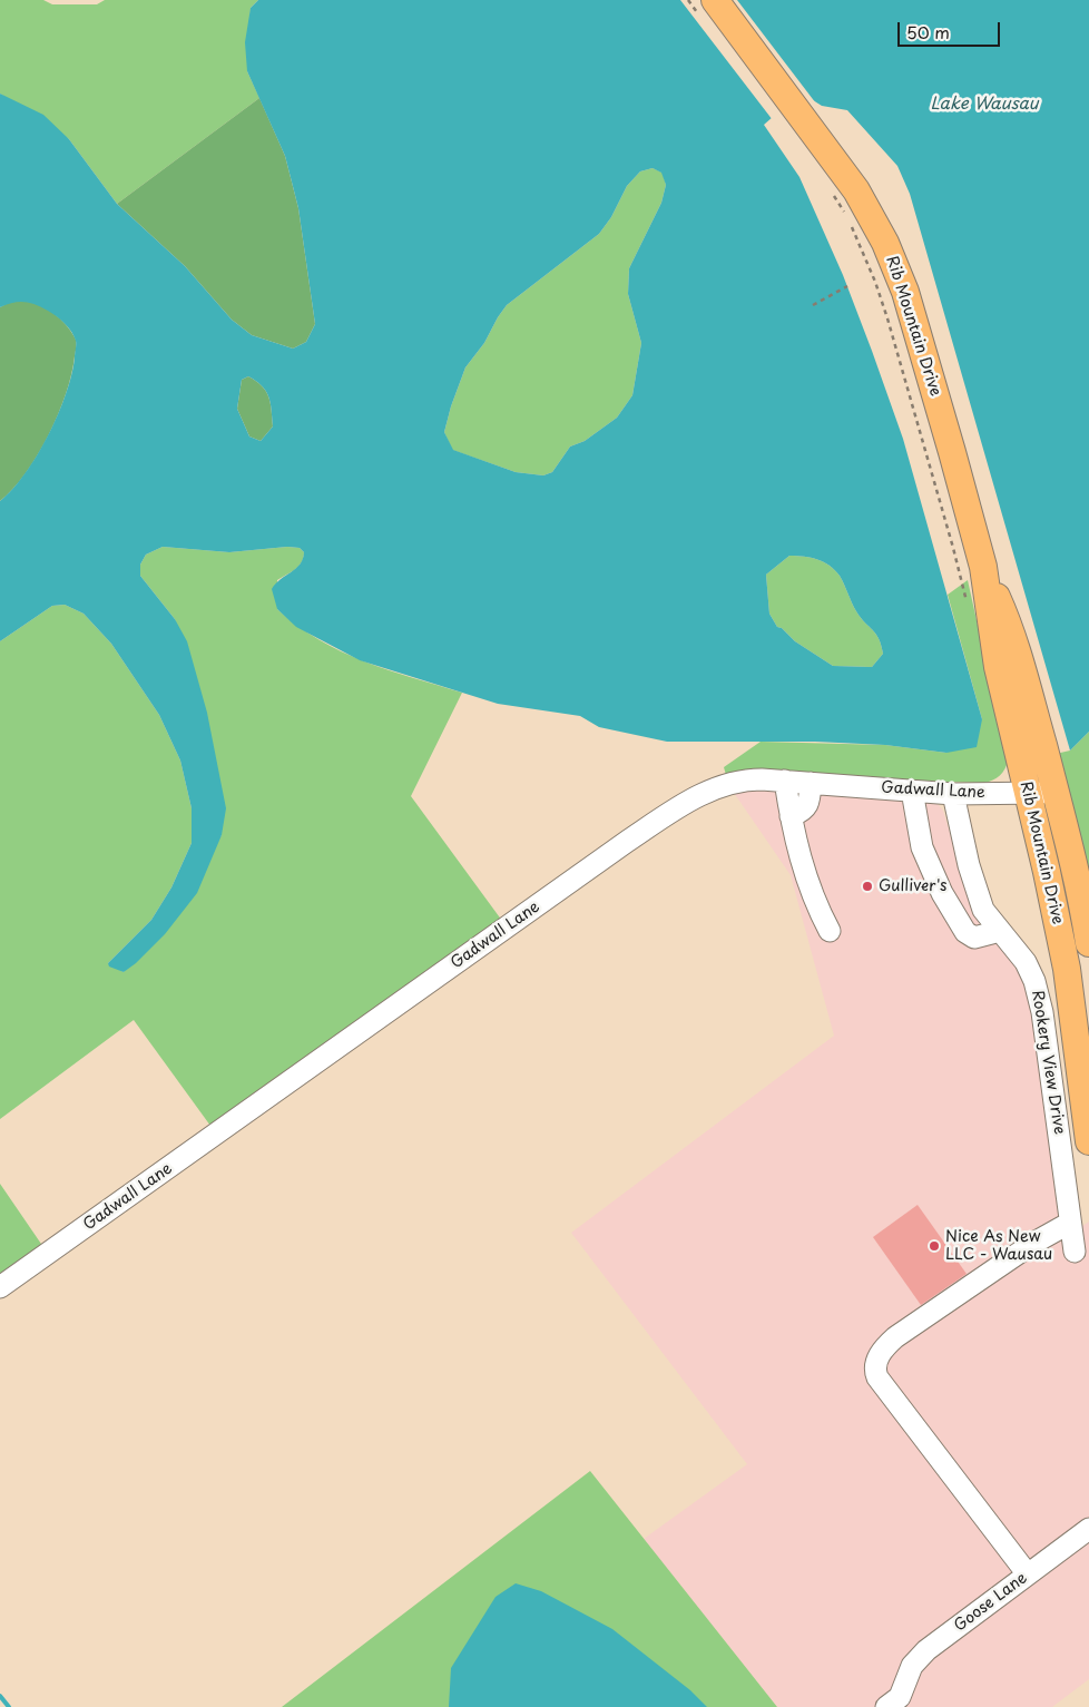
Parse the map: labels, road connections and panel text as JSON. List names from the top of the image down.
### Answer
{
  "streets": {
    "main road": ["Rib Mountain Drive"],
    "street": ["Gadwall Lane", "Rookery View Drive", "Goose Lane"]
  },
  "crossings": [
    ["Rib Mountain Drive", "Gadwall Lane"],
    ["Gadwall Lane", "Rookery View Drive"]
  ],
  "water": ["Lake Wausau"],
  "places": ["Gulliver's", "Nice As New LLC - Wausau"],
  "scale_bar": "50 m"
}
